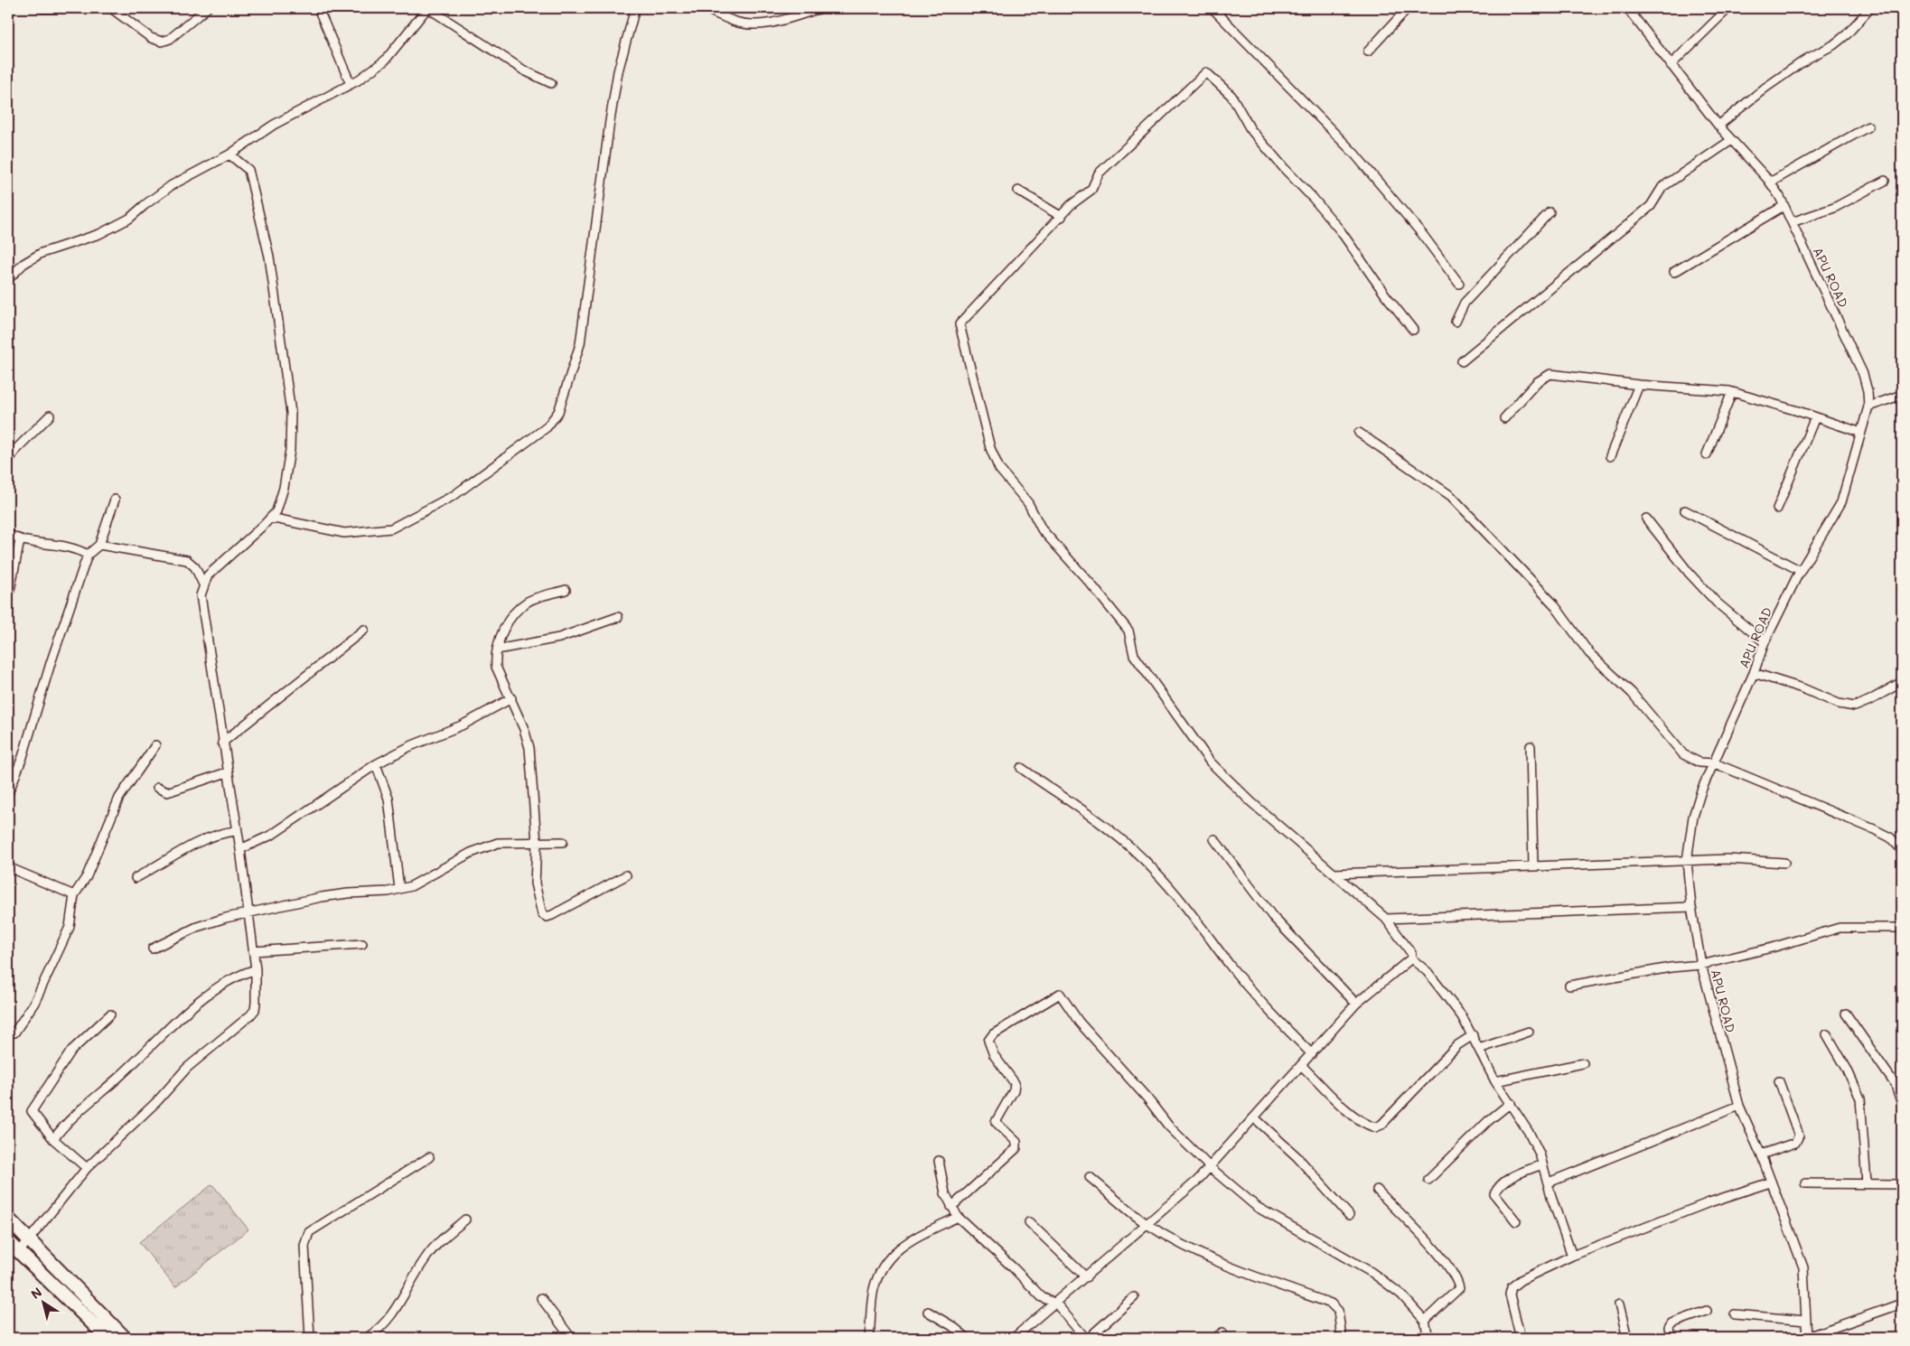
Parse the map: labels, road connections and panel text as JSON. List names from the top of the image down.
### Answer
{
  "streets": {
    "street": ["APU ROAD"]
  },
  "north": "top left"
}
